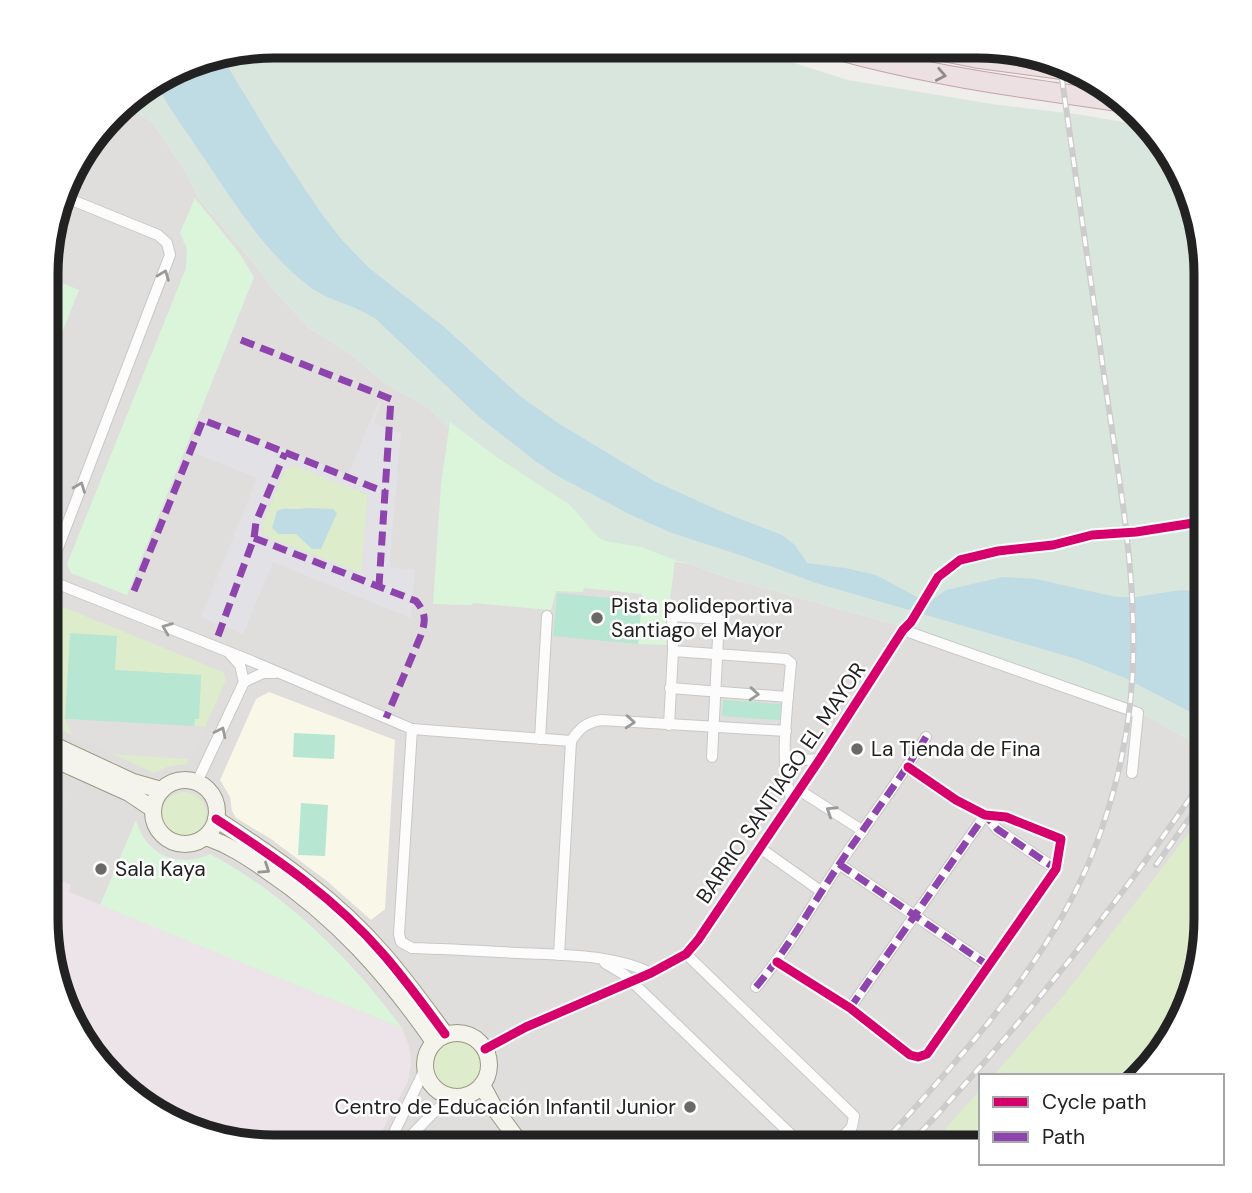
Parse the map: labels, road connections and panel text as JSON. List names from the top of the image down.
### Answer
{
  "streets": {
    "street": ["BARRIO SANTIAGO EL MAYOR"]
  },
  "places": [
    "Pista polideportiva Santiago el Mayor",
    "La Tienda de Fina",
    "Sala Kaya",
    "Centro de Educación Infantil Junior"
  ],
  "legend": ["Cycle path", "Path"]
}
